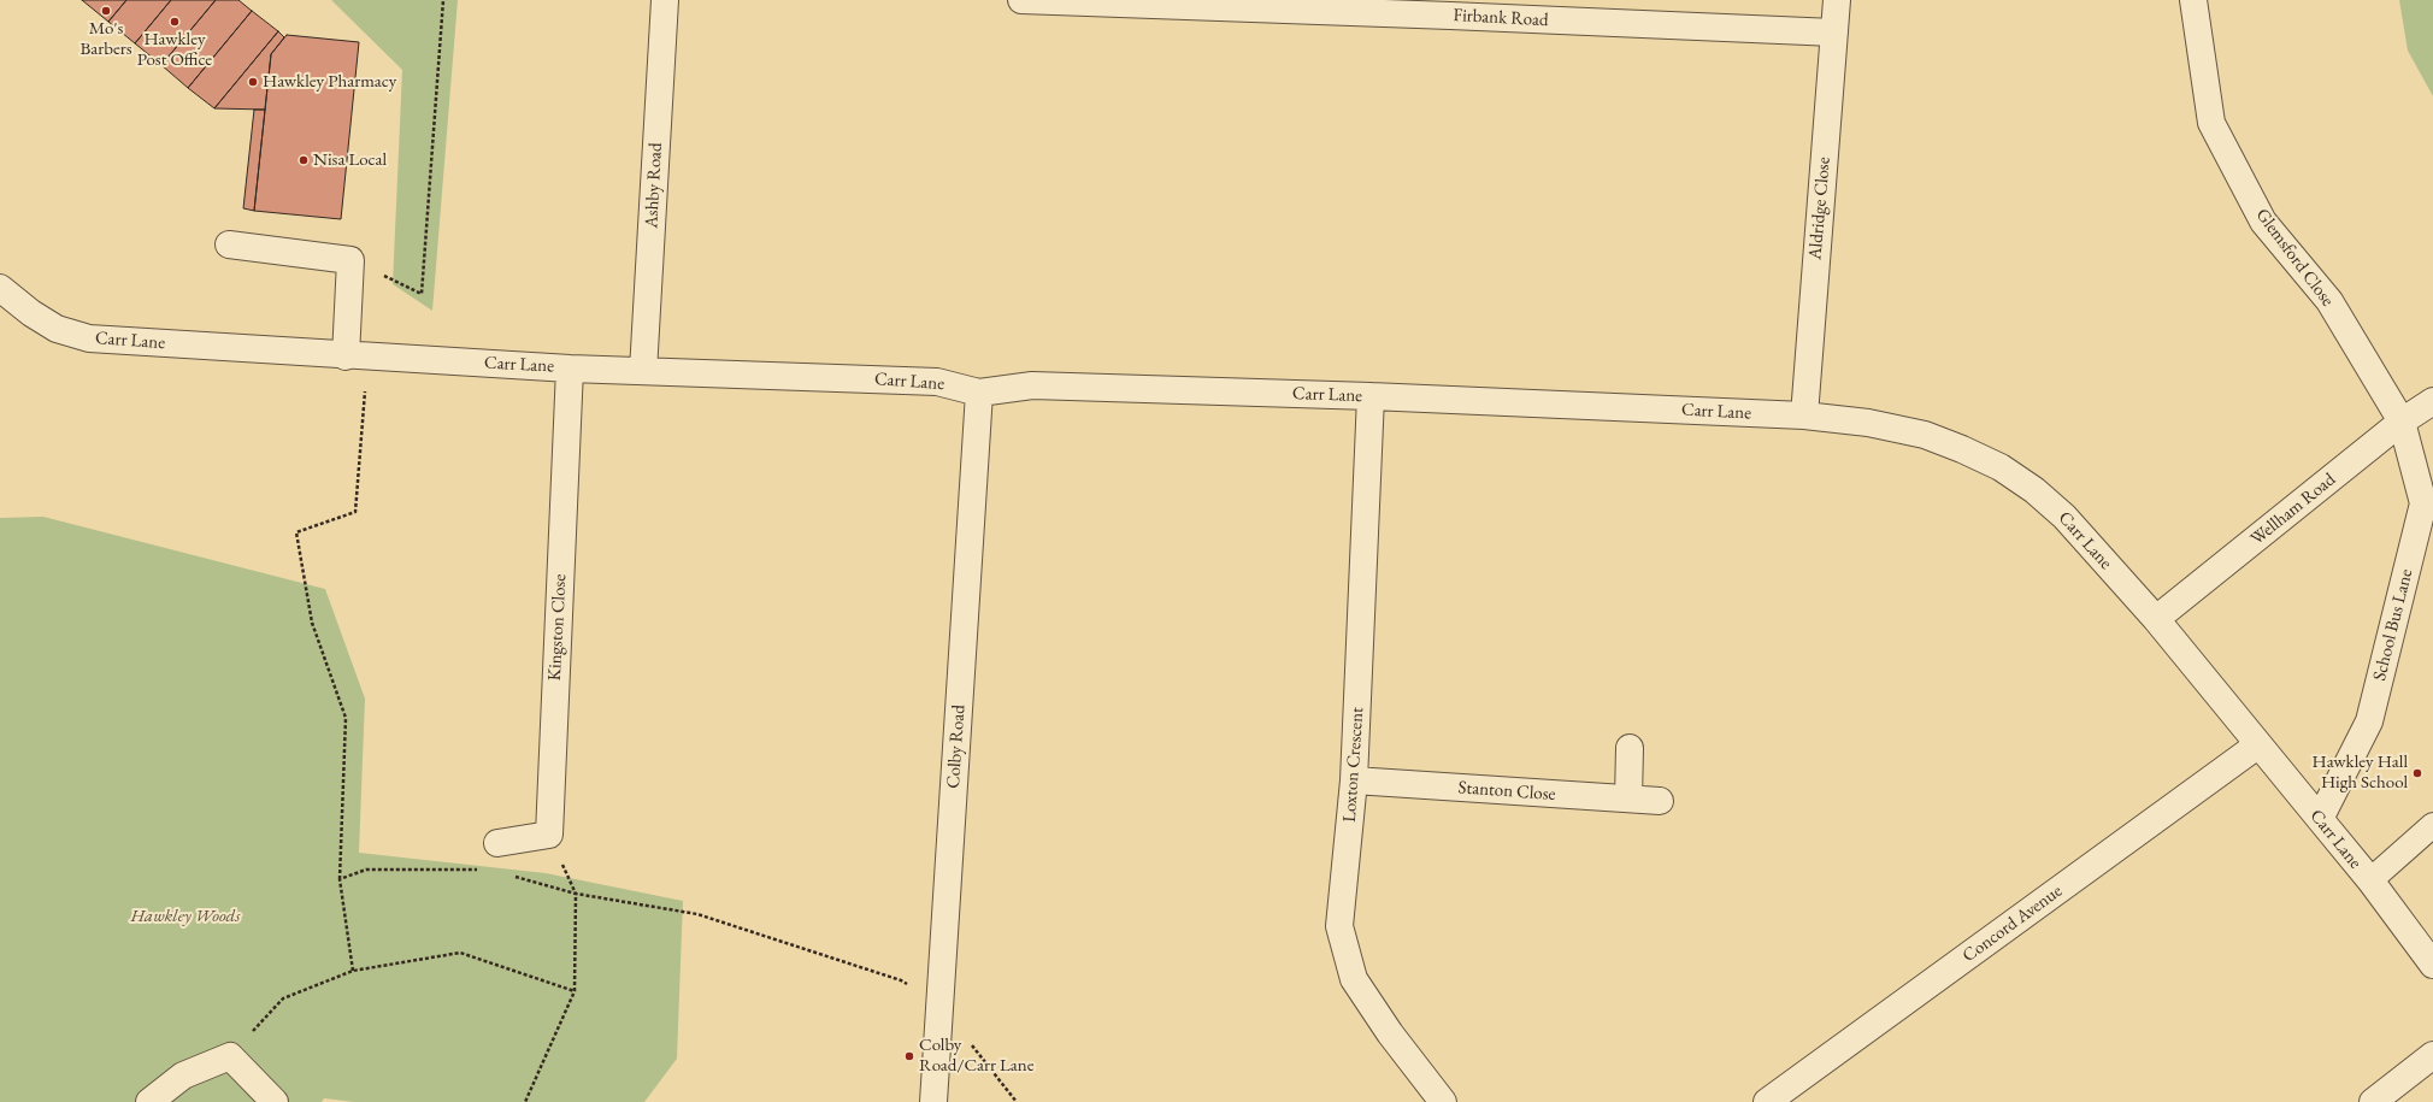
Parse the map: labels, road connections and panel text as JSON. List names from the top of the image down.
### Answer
{
  "streets": {
    "street": [
      "Firbank Road",
      "Ashby Road",
      "Aldridge Close",
      "Glemsford Close",
      "Carr Lane",
      "Wellham Road",
      "School Bus Lane",
      "Kingston Close",
      "Colby Road",
      "Loxton Crescent",
      "Stanton Close",
      "Concord Avenue"
    ]
  },
  "crossings": [
    ["Firbank Road", "Aldridge Close"],
    ["Ashby Road", "Carr Lane"],
    ["Aldridge Close", "Carr Lane"],
    ["Glemsford Close", "Wellham Road"],
    ["Glemsford Close", "School Bus Lane"],
    ["Carr Lane", "Wellham Road"],
    ["Carr Lane", "School Bus Lane"],
    ["Carr Lane", "Kingston Close"],
    ["Carr Lane", "Colby Road"],
    ["Carr Lane", "Loxton Crescent"],
    ["Carr Lane", "Concord Avenue"],
    ["Wellham Road", "School Bus Lane"],
    ["Loxton Crescent", "Stanton Close"]
  ],
  "parks": ["Hawkley Woods"],
  "places": [
    "Mo's Barbers",
    "Hawkley Post Office",
    "Hawkley Pharmacy",
    "Nisa Local",
    "Hawkley Hall High School",
    "Colby Road/Carr Lane"
  ]
}
